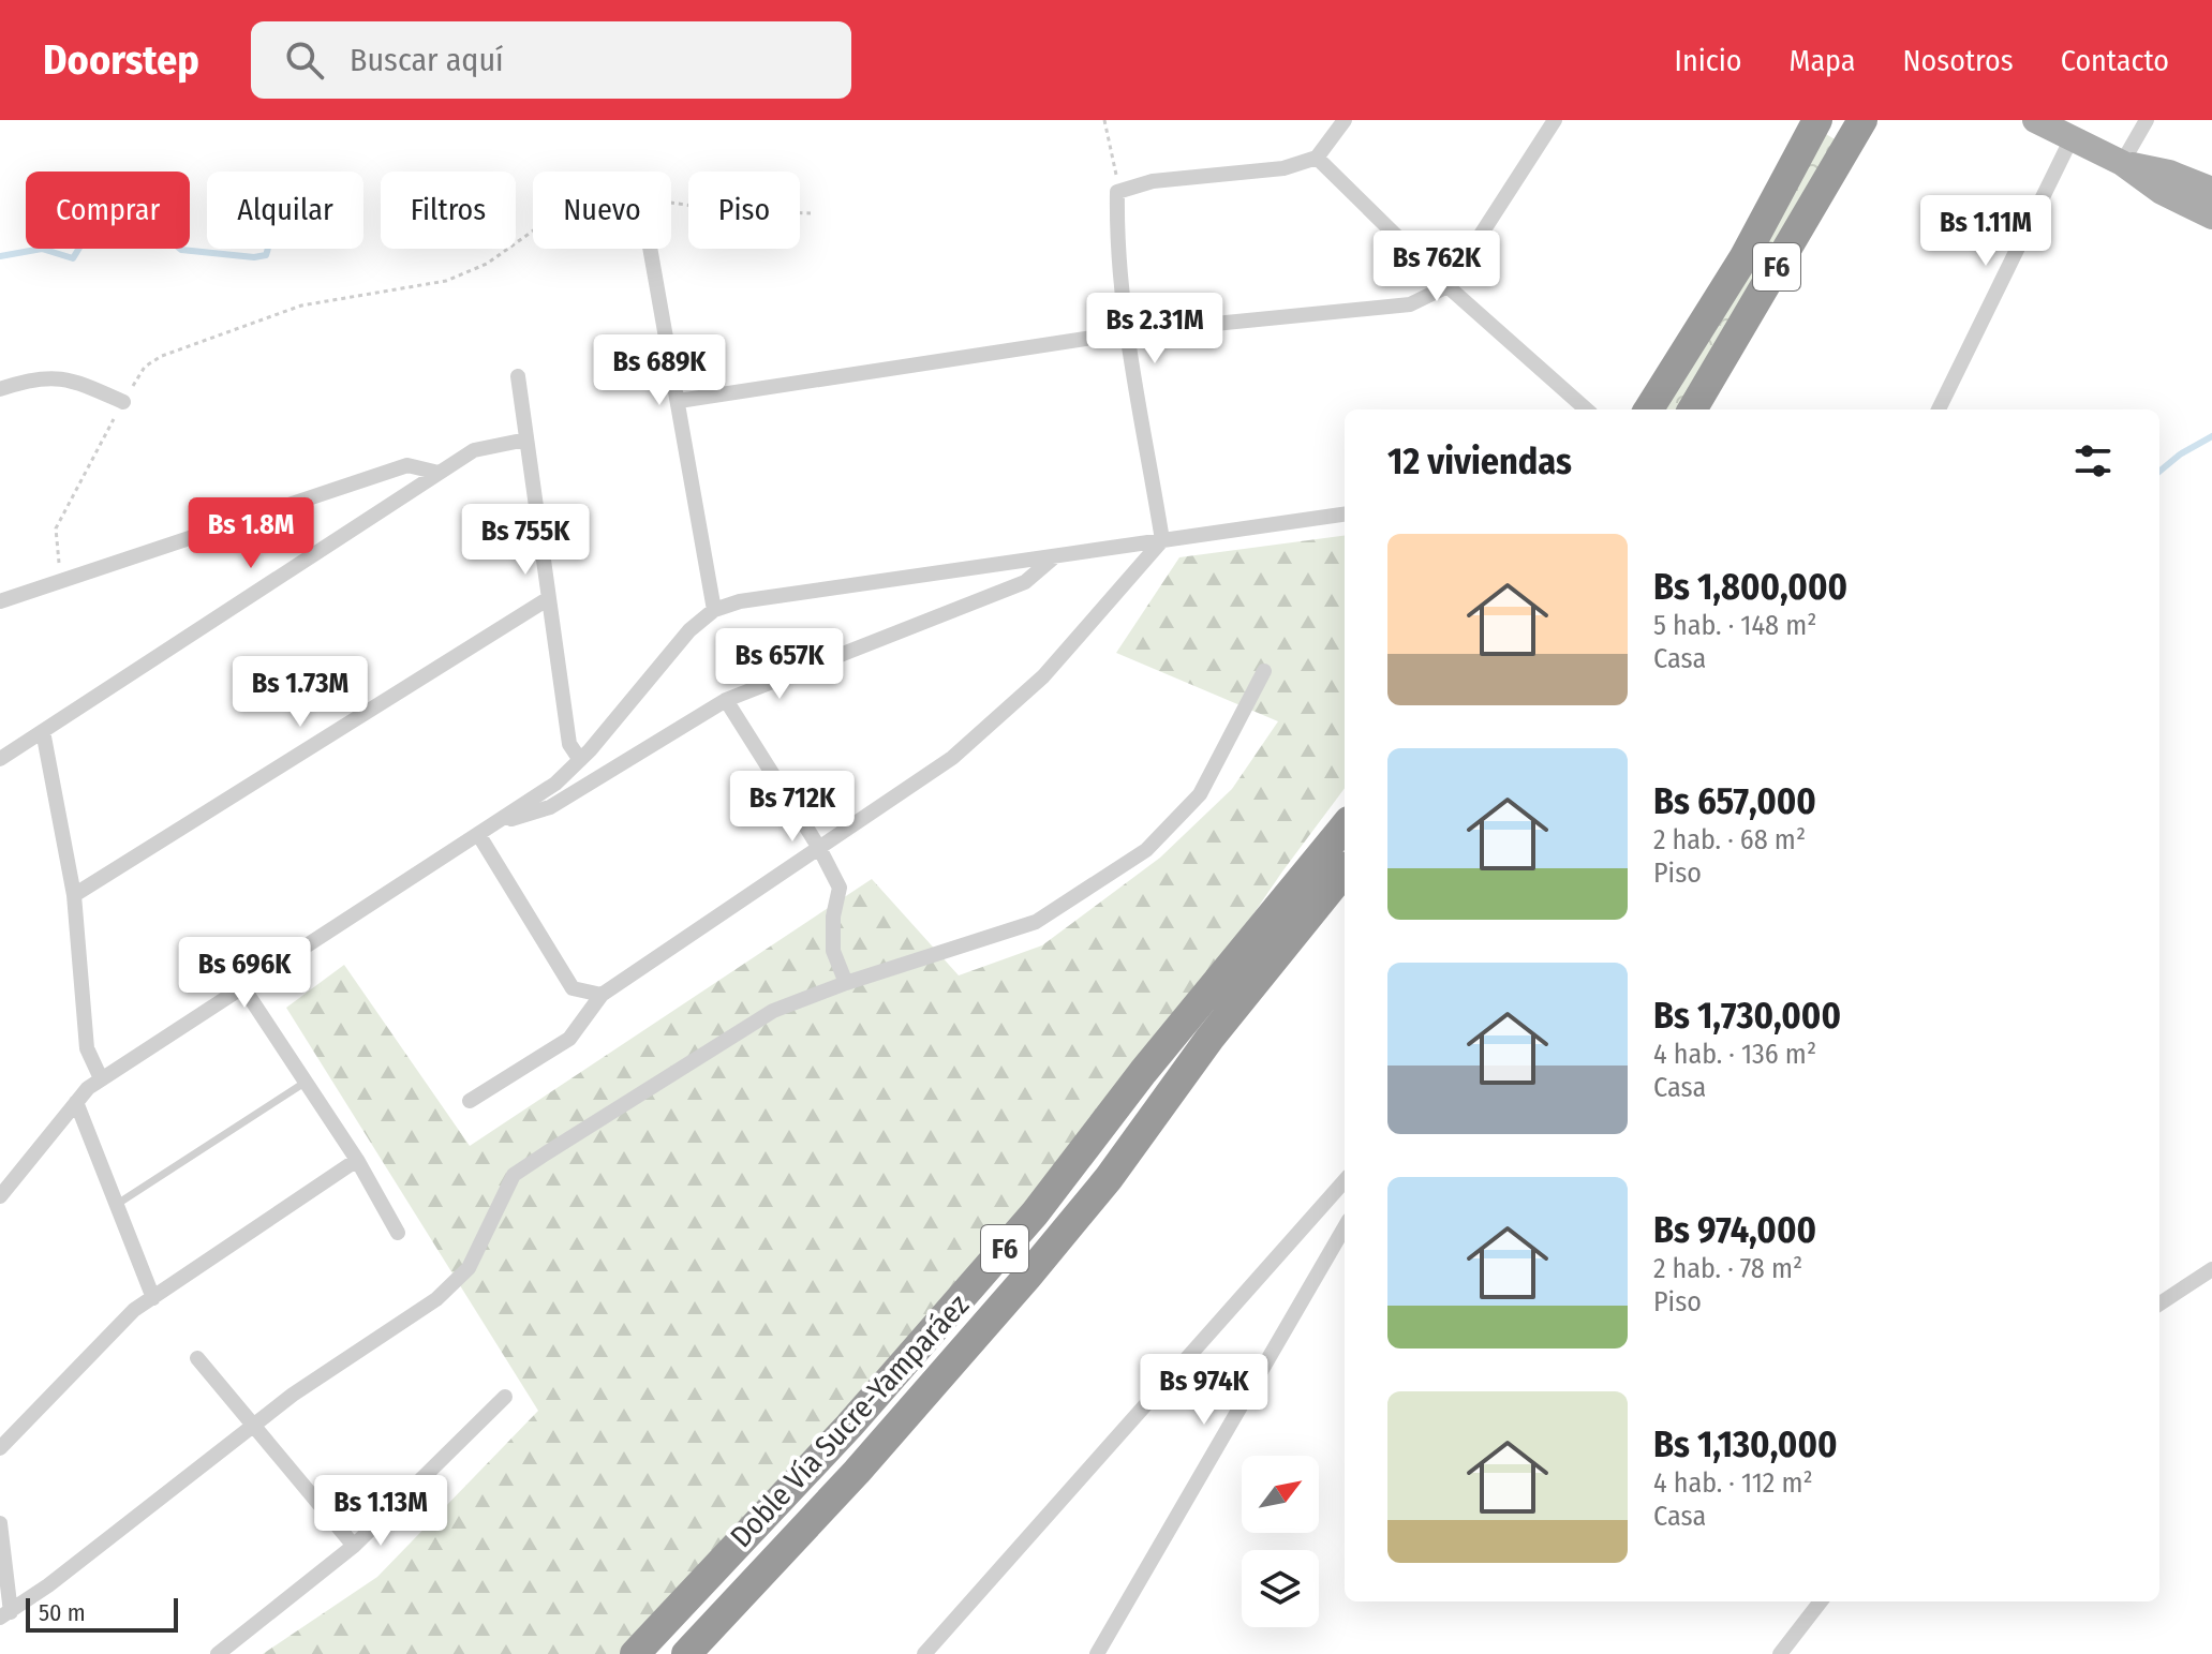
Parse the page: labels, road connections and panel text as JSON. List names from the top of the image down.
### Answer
{
  "streets": {
    "highway": ["F6", "Doble Vía Sucre-Yamparáez"]
  },
  "scale_bar": "50 m",
  "north": "top right",
  "page": {
    "header": "Doorstep",
    "search": "Buscar aquí",
    "nav": [
      "Inicio",
      "Mapa",
      "Nosotros",
      "Contacto"
    ],
    "chip": [
      "Comprar",
      "Alquilar",
      "Filtros",
      "Nuevo",
      "Piso"
    ],
    "price": [
      "Bs 1.11M",
      "Bs 762K",
      "Bs 2.31M",
      "Bs 689K",
      "Bs 1.8M",
      "Bs 755K",
      "Bs 657K",
      "Bs 1.73M",
      "Bs 712K",
      "Bs 696K",
      "Bs 974K",
      "Bs 1.13M"
    ],
    "heading": "12 viviendas",
    "list": [
      {
        "name": "Bs 1,800,000",
        "note": "5 hab. · 148 m² · Casa"
      },
      {
        "name": "Bs 657,000",
        "note": "2 hab. · 68 m² · Piso"
      },
      {
        "name": "Bs 1,730,000",
        "note": "4 hab. · 136 m² · Casa"
      },
      {
        "name": "Bs 974,000",
        "note": "2 hab. · 78 m² · Piso"
      },
      {
        "name": "Bs 1,130,000",
        "note": "4 hab. · 112 m² · Casa"
      }
    ],
    "scale": "50 m"
  }
}
